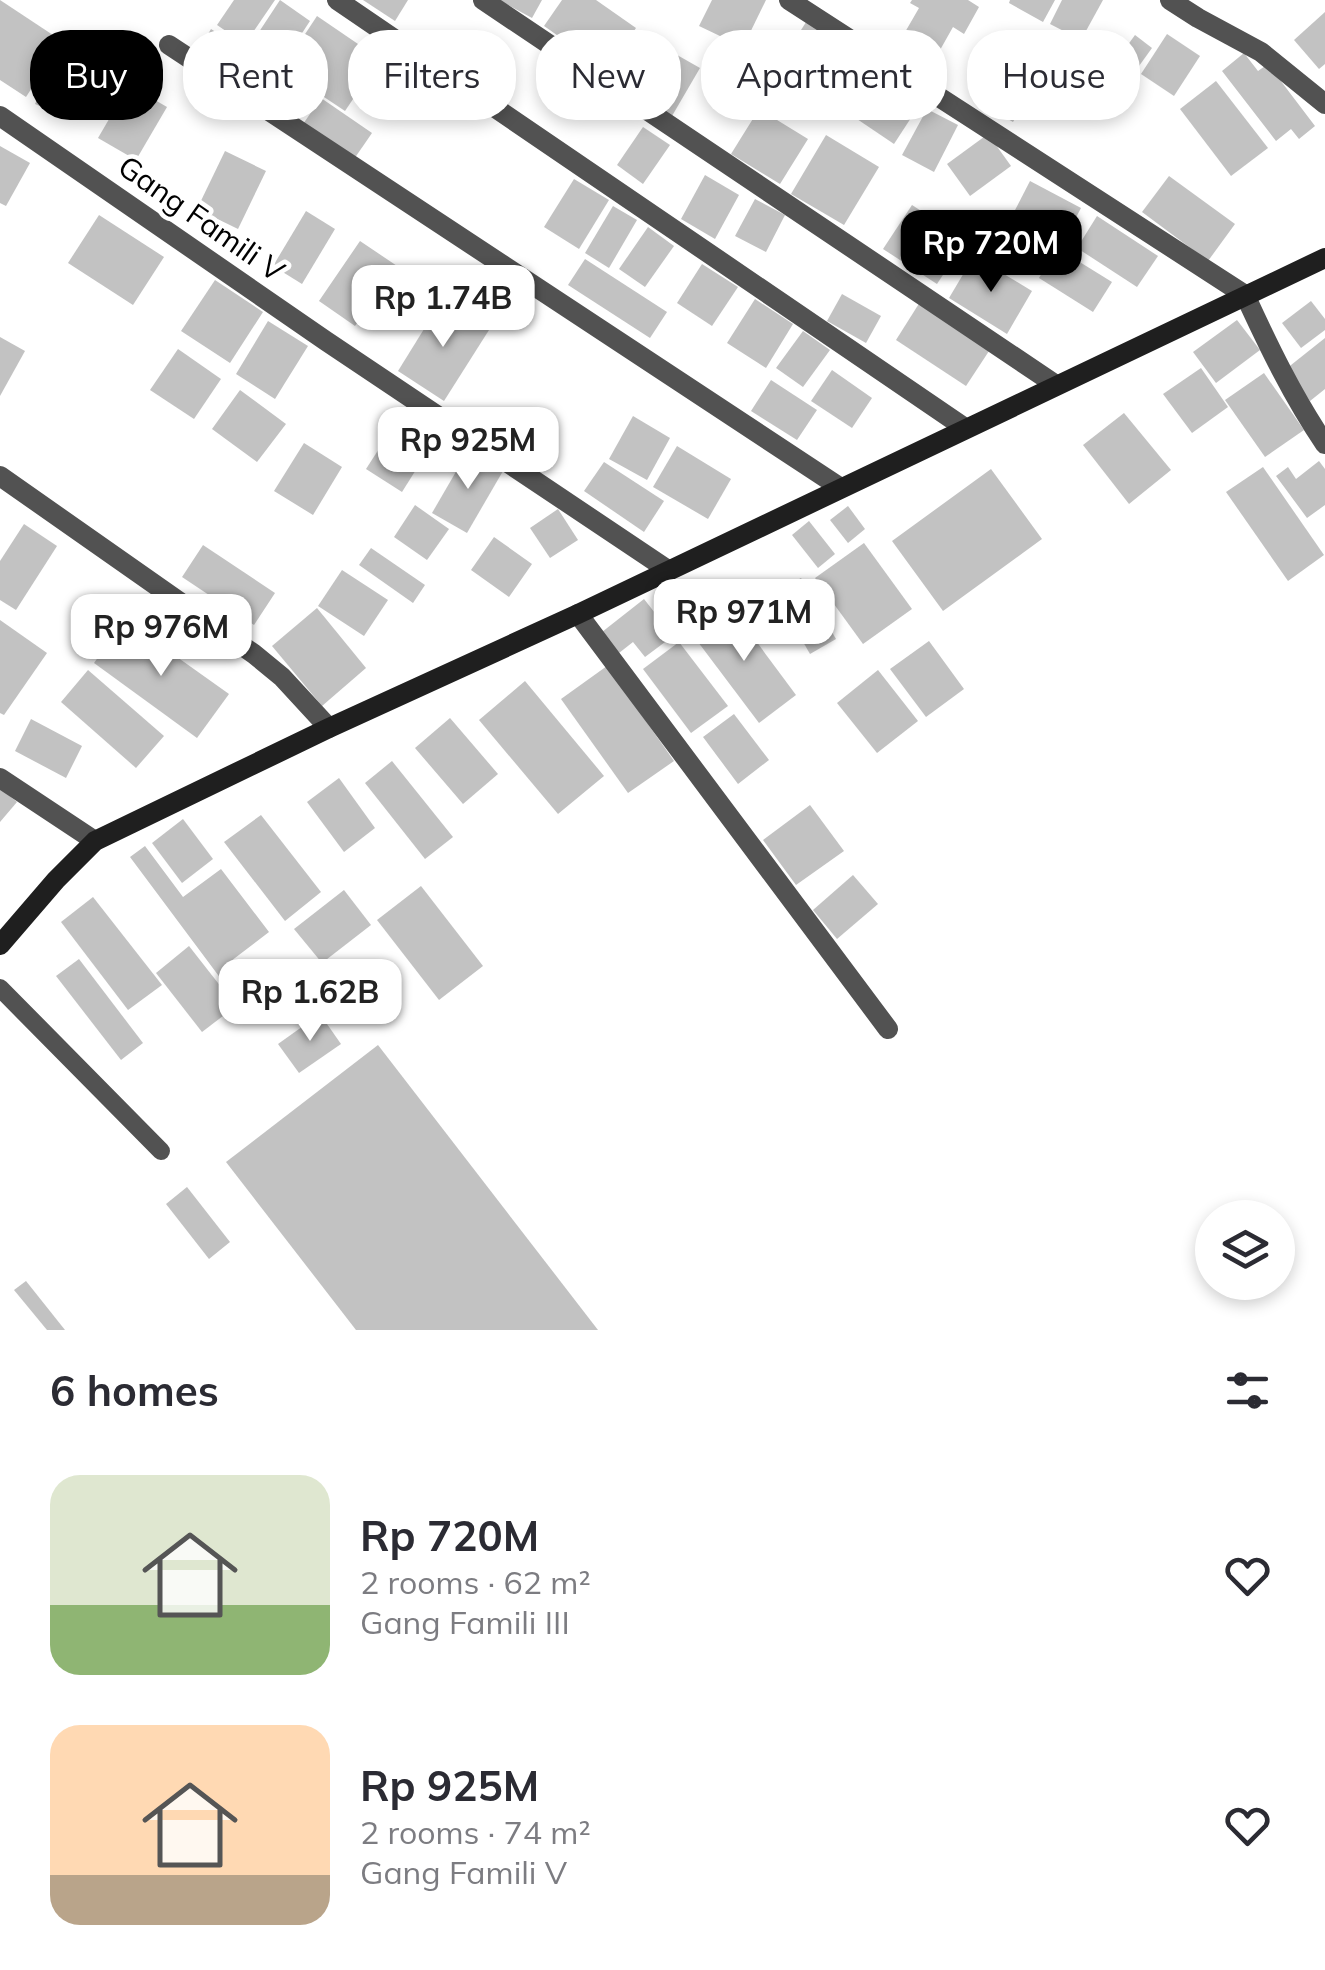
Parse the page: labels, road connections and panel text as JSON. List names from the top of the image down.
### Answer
{
  "streets": {
    "street": ["Gang Famili V"]
  },
  "page": {
    "chip": [
      "Buy",
      "Rent",
      "Filters",
      "New",
      "Apartment",
      "House"
    ],
    "price": [
      "Rp 720M",
      "Rp 1.74B",
      "Rp 925M",
      "Rp 971M",
      "Rp 976M",
      "Rp 1.62B"
    ],
    "heading": "6 homes",
    "list": [
      {
        "name": "Rp 720M",
        "note": "2 rooms · 62 m² · Gang Famili III"
      },
      {
        "name": "Rp 925M",
        "note": "2 rooms · 74 m² · Gang Famili V"
      }
    ]
  }
}
